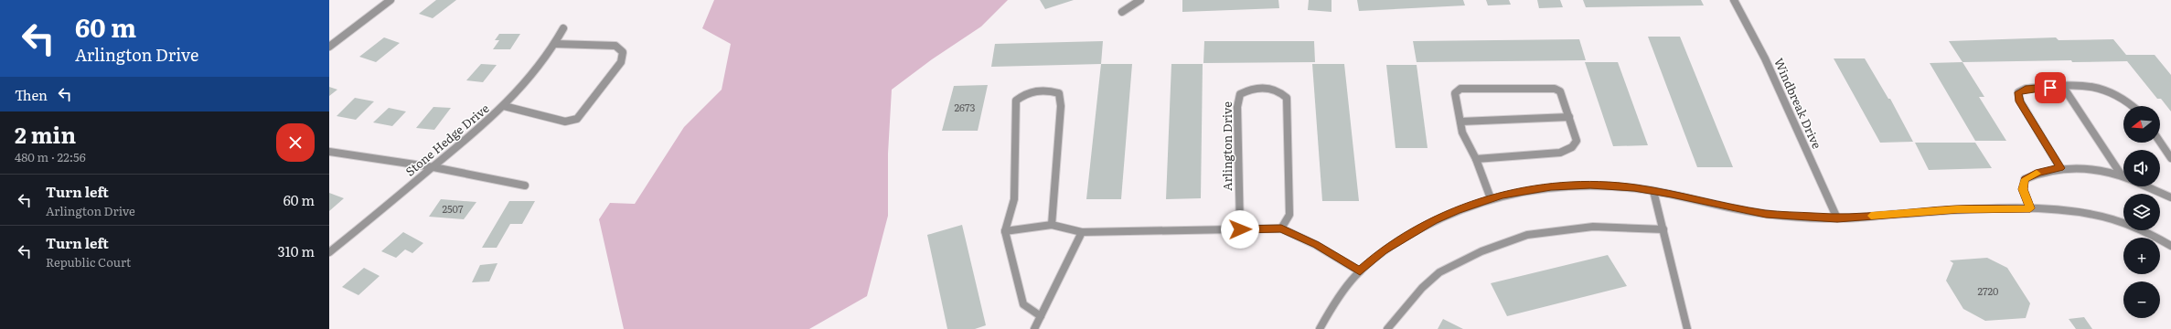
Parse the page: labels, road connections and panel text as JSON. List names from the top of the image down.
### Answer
{
  "streets": {
    "street": ["Windbreak Drive", "Stone Hedge Drive", "Arlington Drive"]
  },
  "house_numbers": ["2673", "2507", "2720"],
  "north": "left",
  "page": {
    "turn": ["60 m", "Arlington Drive"],
    "then": "Then",
    "map_buttons": ["+", "−"],
    "heading": ["2 min", "480 m · 22:56"],
    "list": [
      {
        "name": "Turn left",
        "note": "Arlington Drive",
        "value": "60 m"
      },
      {
        "name": "Turn left",
        "note": "Republic Court",
        "value": "310 m"
      }
    ]
  }
}
